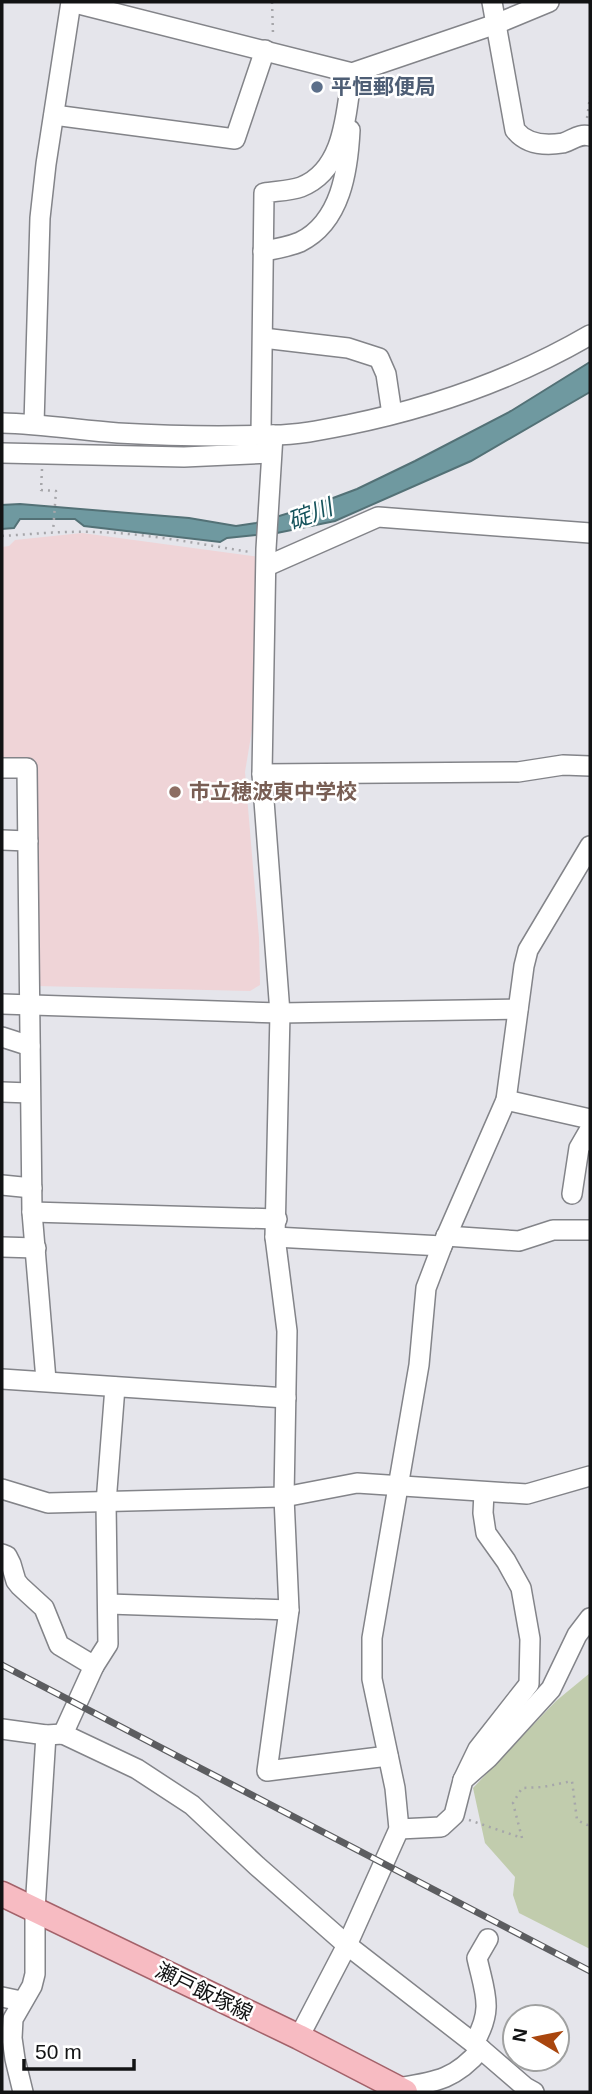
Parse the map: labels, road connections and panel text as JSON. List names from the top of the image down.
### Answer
{
  "streets": {
    "main road": ["瀬戸飯塚線"]
  },
  "water": ["碇川"],
  "places": ["平恒郵便局", "市立穂波東中学校"],
  "scale_bar": "50 m",
  "north": "left"
}
